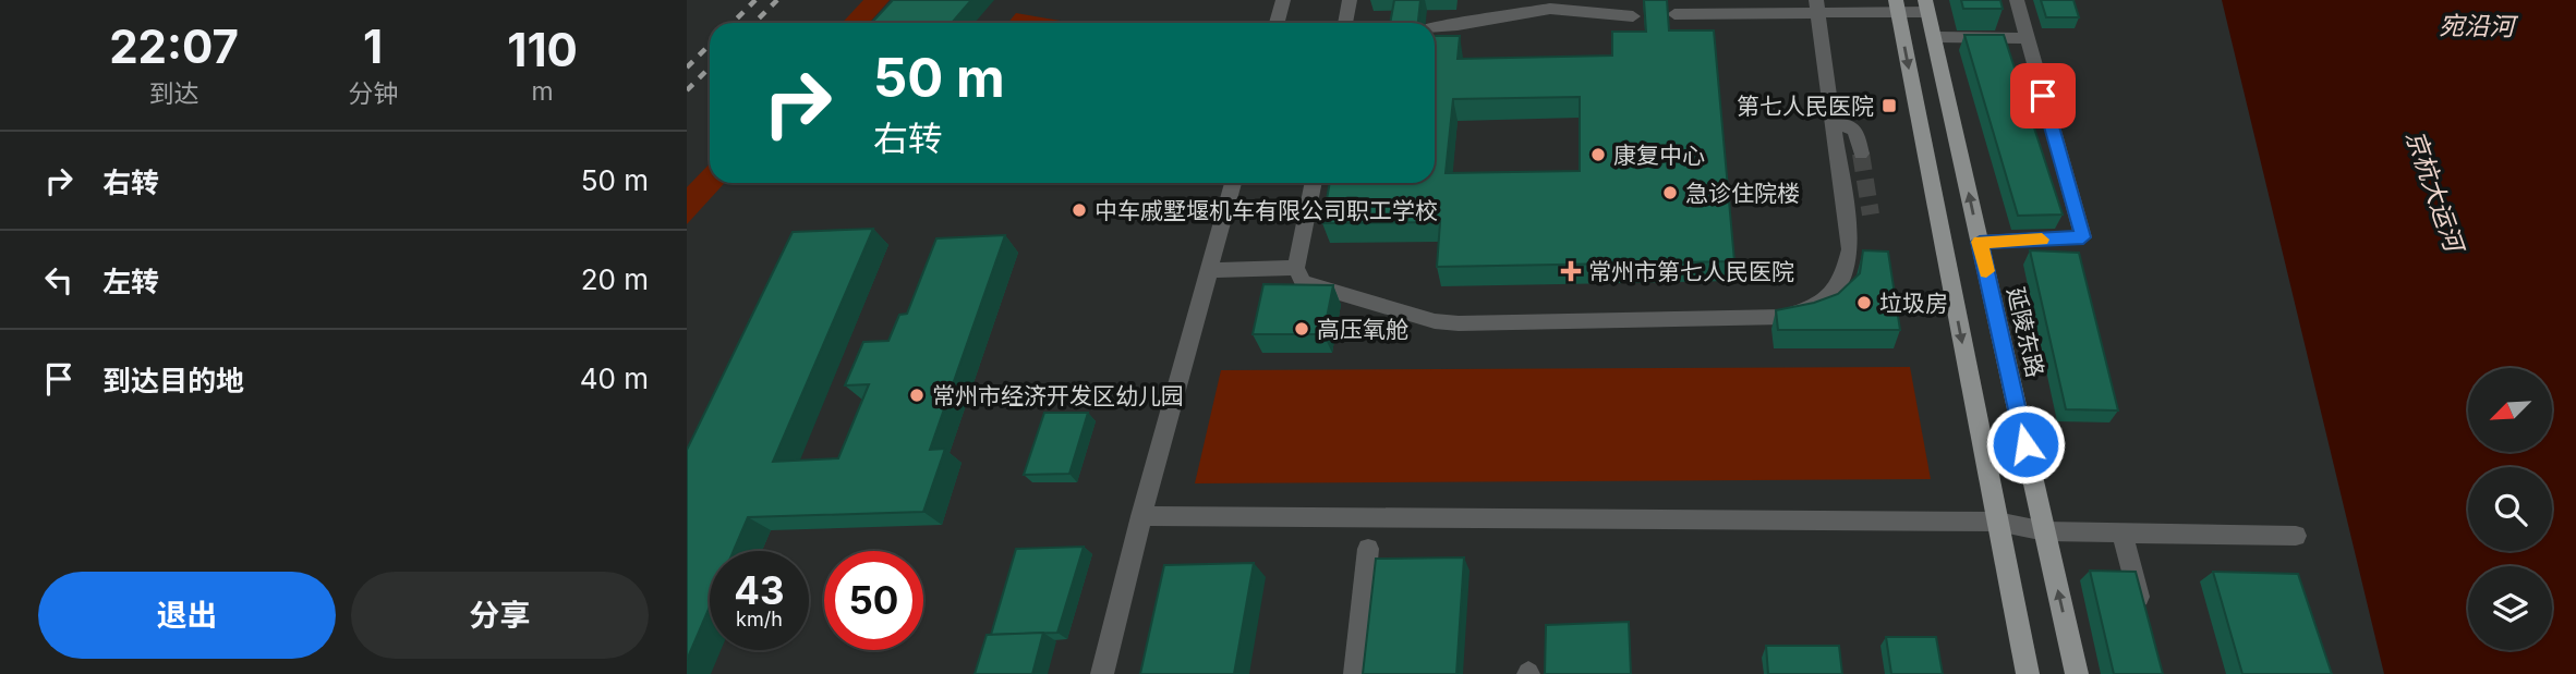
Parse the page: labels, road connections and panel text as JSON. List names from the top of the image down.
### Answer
{
  "streets": {
    "main road": ["延陵东路"]
  },
  "water": ["宛沿河", "京杭大运河"],
  "places": {
    "transit": ["第七人民医院"],
    "other": [
      "康复中心",
      "急诊住院楼",
      "中车戚墅堰机车有限公司职工学校",
      "垃圾房",
      "高压氧舱",
      "常州市经济开发区幼儿园"
    ],
    "health": ["常州市第七人民医院"]
  },
  "north": "bottom left",
  "page": {
    "eta": [
      "22:07",
      "到达",
      "1",
      "分钟",
      "110",
      "m"
    ],
    "turn": ["50 m", "右转"],
    "list": [
      {
        "name": "右转",
        "value": "50 m"
      },
      {
        "name": "左转",
        "value": "20 m"
      },
      {
        "name": "到达目的地",
        "value": "40 m"
      }
    ],
    "speed": "43 km/h",
    "limit": "50",
    "buttons": ["退出", "分享"]
  }
}
